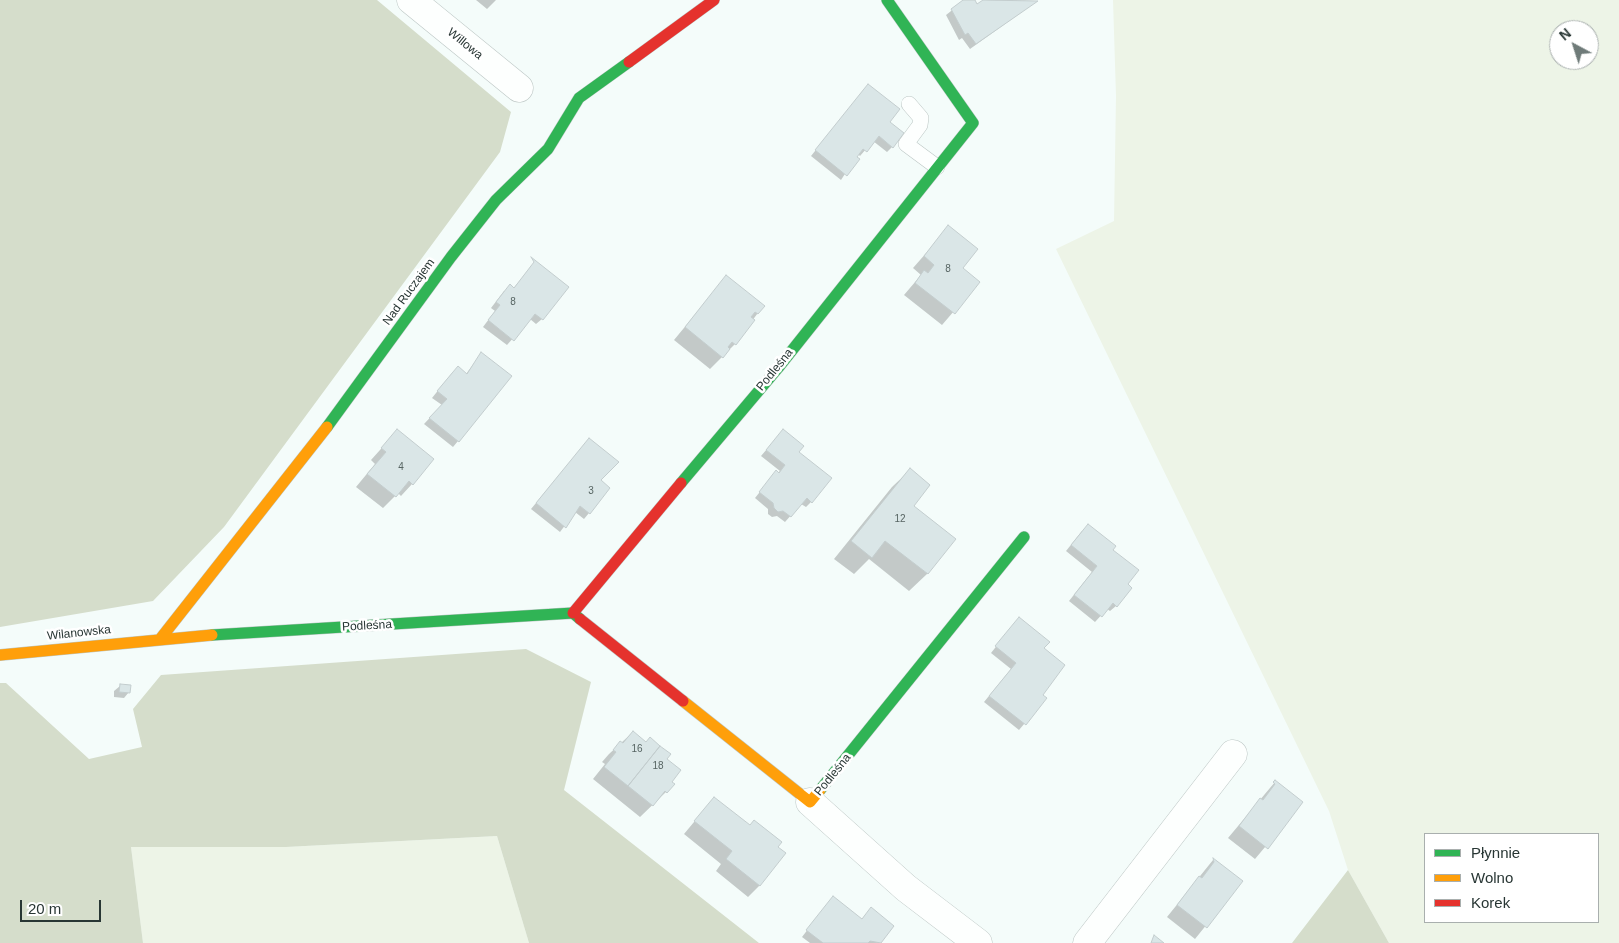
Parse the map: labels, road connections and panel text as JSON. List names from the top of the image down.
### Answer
{
  "streets": {
    "street": [
      "Willowa",
      "Nad Ruczajem",
      "Podleśna",
      "Wilanowska"
    ]
  },
  "crossings": [
    ["Nad Ruczajem", "Podleśna"],
    ["Nad Ruczajem", "Wilanowska"],
    ["Podleśna", "Wilanowska"]
  ],
  "house_numbers": [
    "8",
    "8",
    "4",
    "3",
    "12",
    "16",
    "18"
  ],
  "legend": ["Płynnie", "Wolno", "Korek"],
  "scale_bar": "20 m",
  "north": "top left"
}
